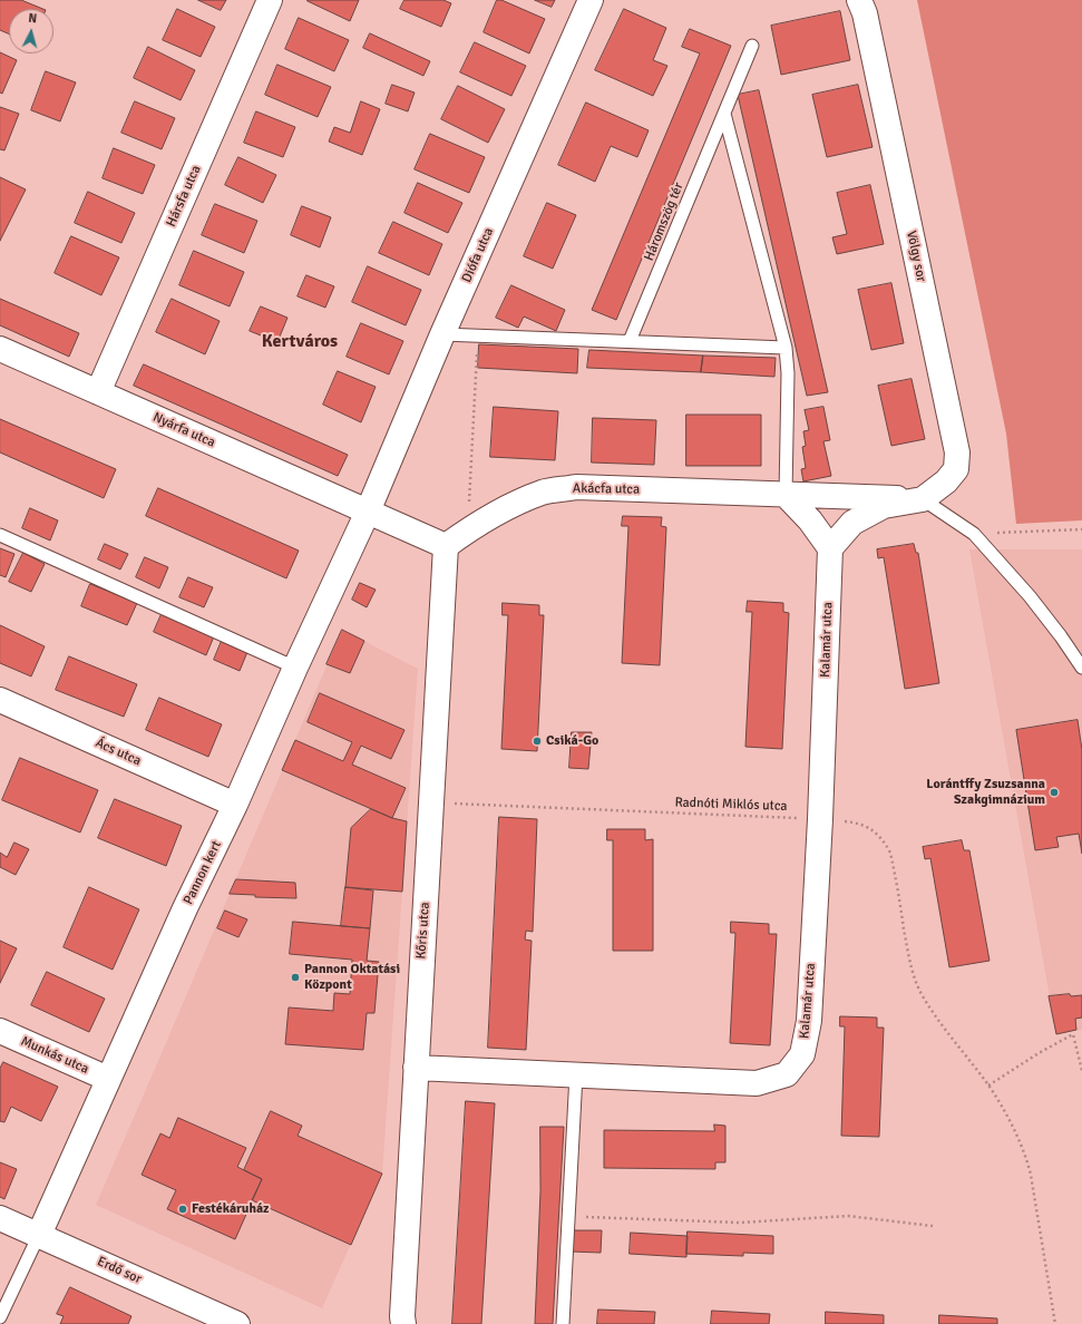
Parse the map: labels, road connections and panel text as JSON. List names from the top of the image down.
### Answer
{
  "streets": {
    "street": [
      "Hársfa utca",
      "Diófa utca",
      "Völgy sor",
      "Nyárfa utca",
      "Akácfa utca",
      "Kalamár utca",
      "Ács utca",
      "Pannon kert",
      "Kőris utca",
      "Munkás utca",
      "Erdő sor"
    ],
    "lane": ["Háromszög tér"],
    "path": ["Radnóti Miklós utca"]
  },
  "crossings": [
    ["Hársfa utca", "Nyárfa utca"],
    ["Diófa utca", "Nyárfa utca"],
    ["Diófa utca", "Pannon kert"],
    ["Völgy sor", "Akácfa utca"],
    ["Nyárfa utca", "Pannon kert"],
    ["Akácfa utca", "Kőris utca"],
    ["Kalamár utca", "Radnóti Miklós utca"],
    ["Kalamár utca", "Kőris utca"],
    ["Ács utca", "Pannon kert"],
    ["Radnóti Miklós utca", "Kőris utca"],
    ["Pannon kert", "Munkás utca"],
    ["Pannon kert", "Erdő sor"]
  ],
  "districts": ["Kertváros"],
  "places": [
    "Csiká-Go",
    "Lorántffy Zsuzsanna Szakgimnázium",
    "Pannon Oktatási Központ",
    "Festékáruház"
  ],
  "north": "top"
}
